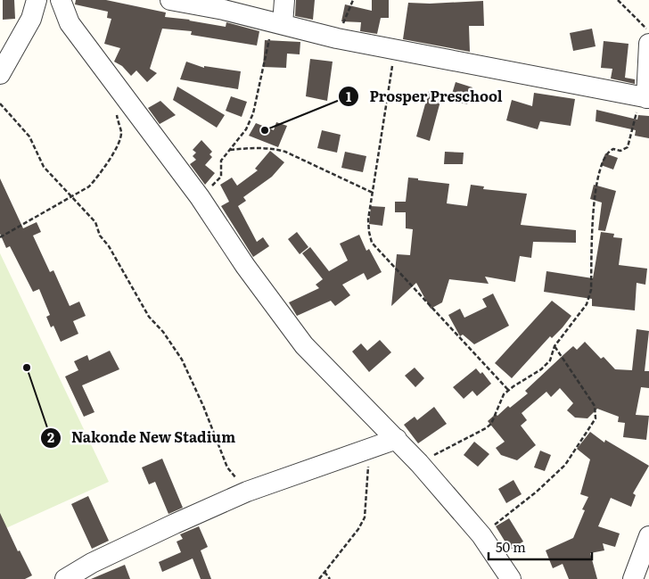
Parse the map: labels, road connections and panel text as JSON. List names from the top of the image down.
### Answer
{
  "places": ["Prosper Preschool", "Nakonde New Stadium"],
  "scale_bar": "50 m"
}
